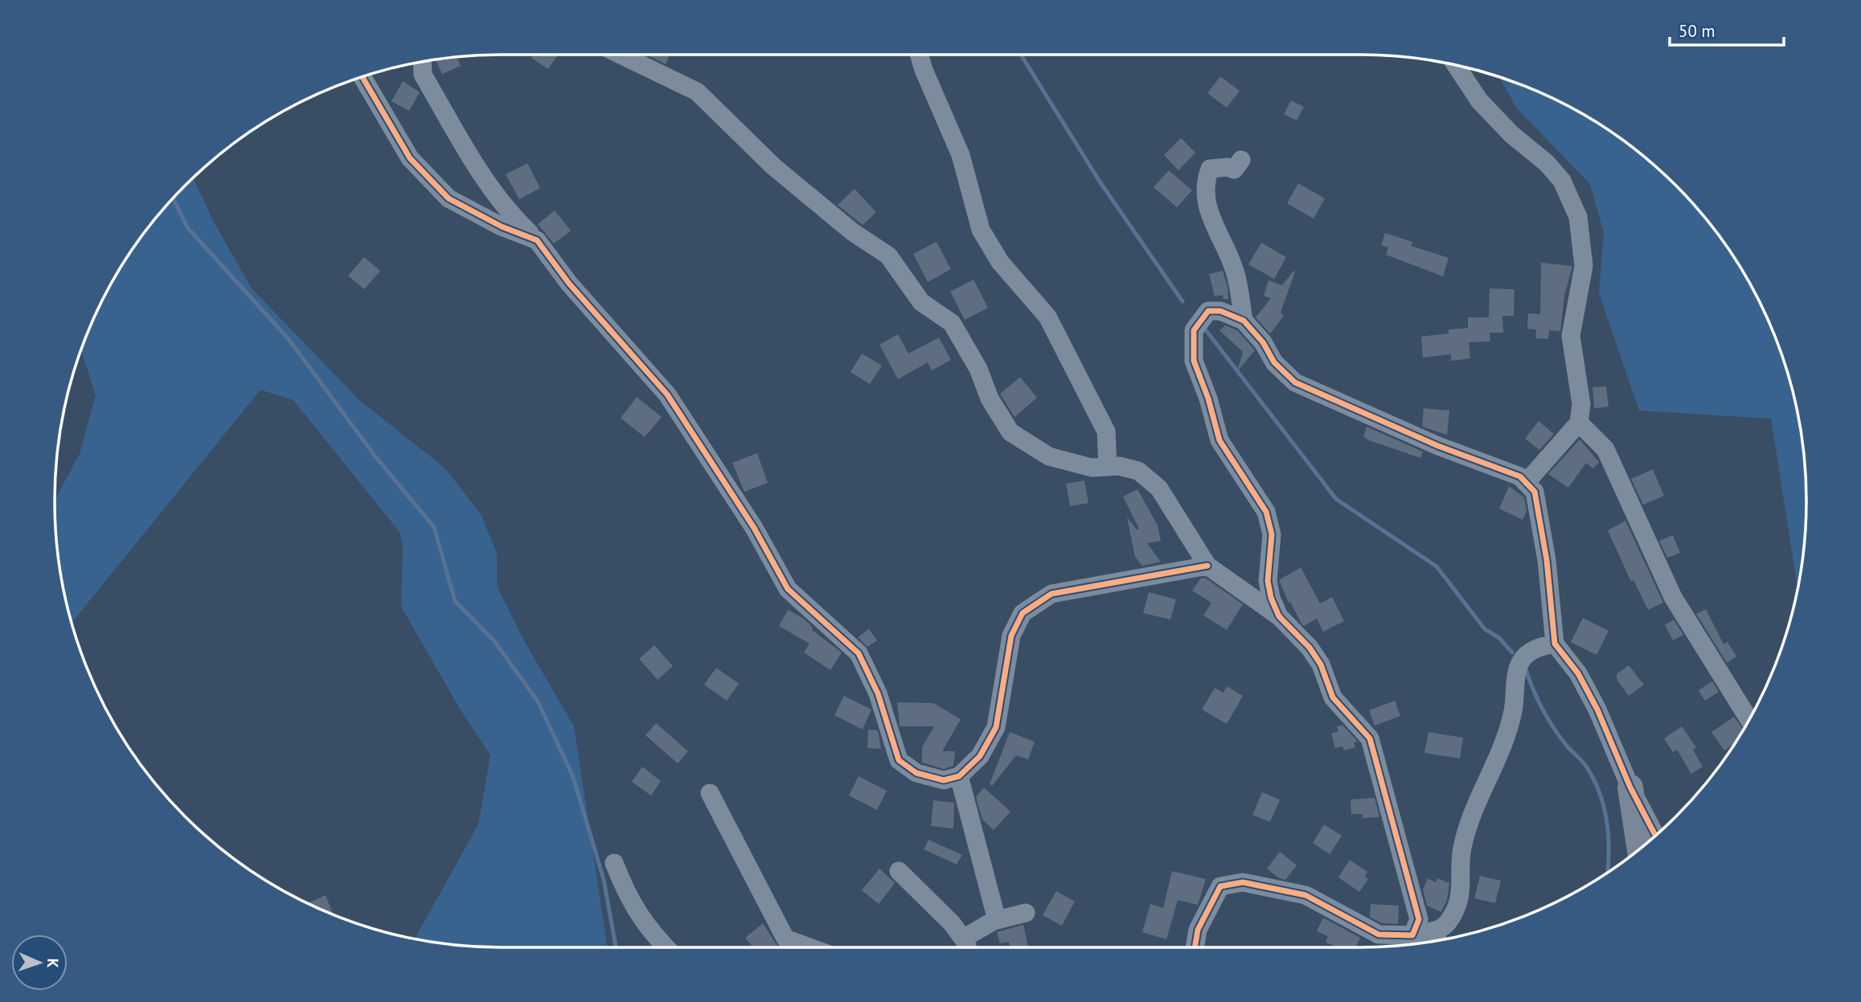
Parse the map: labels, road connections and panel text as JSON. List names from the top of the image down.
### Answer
{
  "scale_bar": "50 m",
  "north": "right"
}
